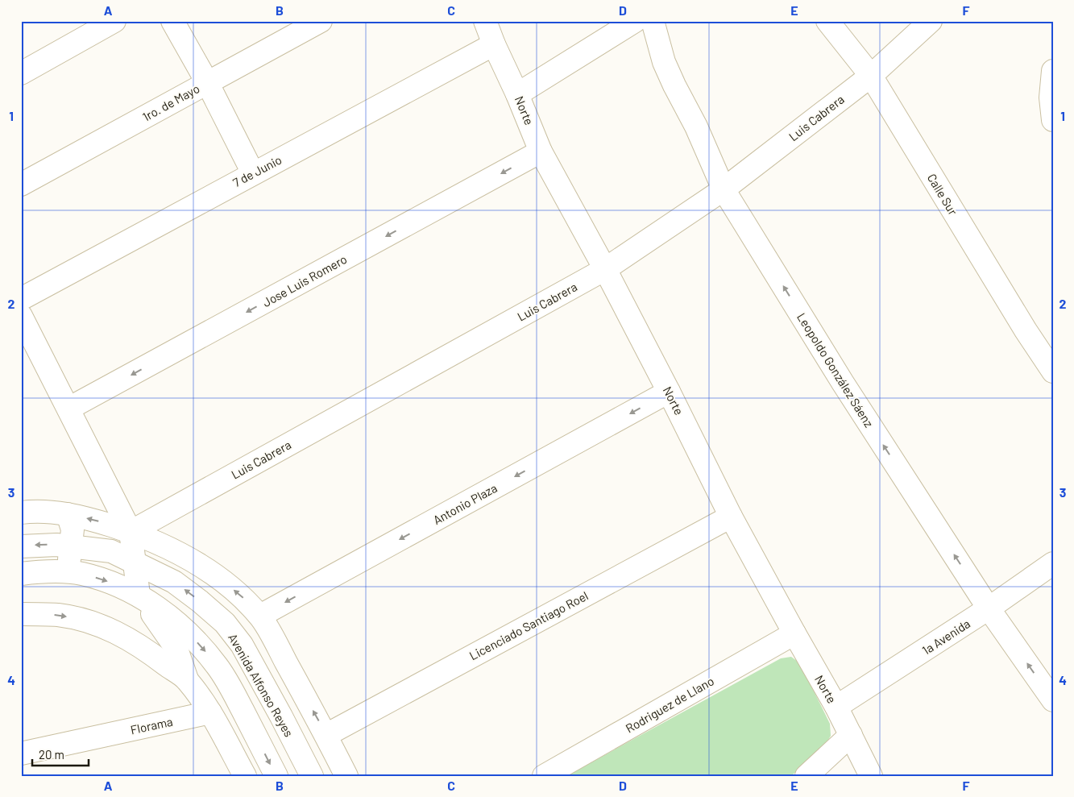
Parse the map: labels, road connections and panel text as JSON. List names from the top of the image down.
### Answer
{
  "streets": {
    "street": [
      "1ro. de Mayo",
      "Norte",
      "Luis Cabrera",
      "7 de Junio",
      "Calle Sur",
      "Jose Luis Romero",
      "Leopoldo González Sáenz",
      "Antonio Plaza",
      "Licenciado Santiago Roel",
      "1a Avenida",
      "Avenida Alfonso Reyes",
      "Rodriguez de Llano",
      "Florama"
    ]
  },
  "crossings": [
    ["Norte", "Luis Cabrera"],
    ["Norte", "7 de Junio"],
    ["Norte", "Jose Luis Romero"],
    ["Norte", "Antonio Plaza"],
    ["Norte", "Licenciado Santiago Roel"],
    ["Norte", "1a Avenida"],
    ["Norte", "Rodriguez de Llano"],
    ["Luis Cabrera", "Calle Sur"],
    ["Luis Cabrera", "Leopoldo González Sáenz"],
    ["Leopoldo González Sáenz", "1a Avenida"]
  ],
  "one_way": ["Jose Luis Romero", "Leopoldo González Sáenz", "Antonio Plaza"],
  "scale_bar": "20 m",
  "grid": {
    "columns": [
      "A",
      "B",
      "C",
      "D",
      "E",
      "F"
    ],
    "rows": [
      "1",
      "2",
      "3",
      "4"
    ]
  }
}
